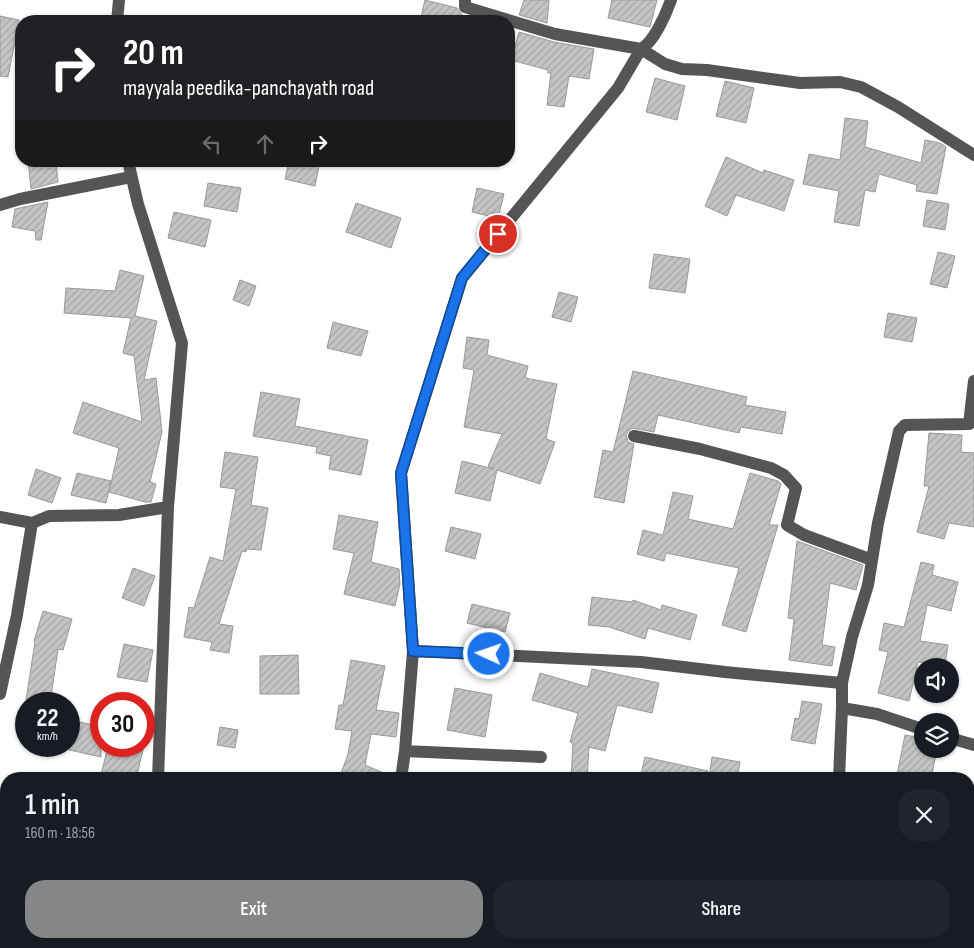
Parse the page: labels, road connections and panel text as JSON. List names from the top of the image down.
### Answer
{
  "page": {
    "turn": ["20 m", "mayyala peedika-panchayath road"],
    "speed": "22 km/h",
    "limit": "30",
    "heading": ["1 min", "160 m · 18:56"],
    "buttons": ["Exit", "Share"]
  }
}
